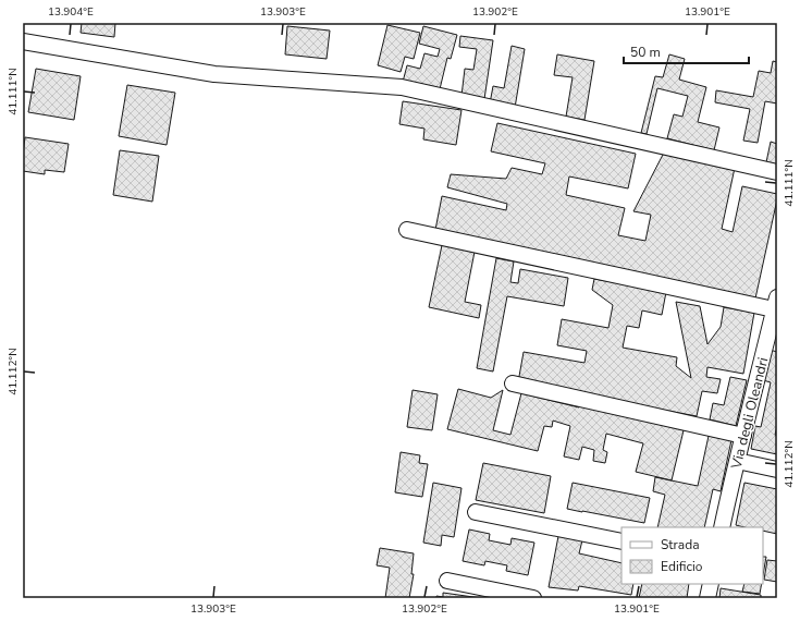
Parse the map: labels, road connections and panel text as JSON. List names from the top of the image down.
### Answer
{
  "streets": {
    "street": ["Via degli Oleandri"]
  },
  "legend": ["Strada", "Edificio"],
  "scale_bar": "50 m",
  "coordinates": [
    "13.904°E",
    "13.903°E",
    "13.902°E",
    "13.901°E",
    "41.111°N",
    "41.112°N"
  ]
}
